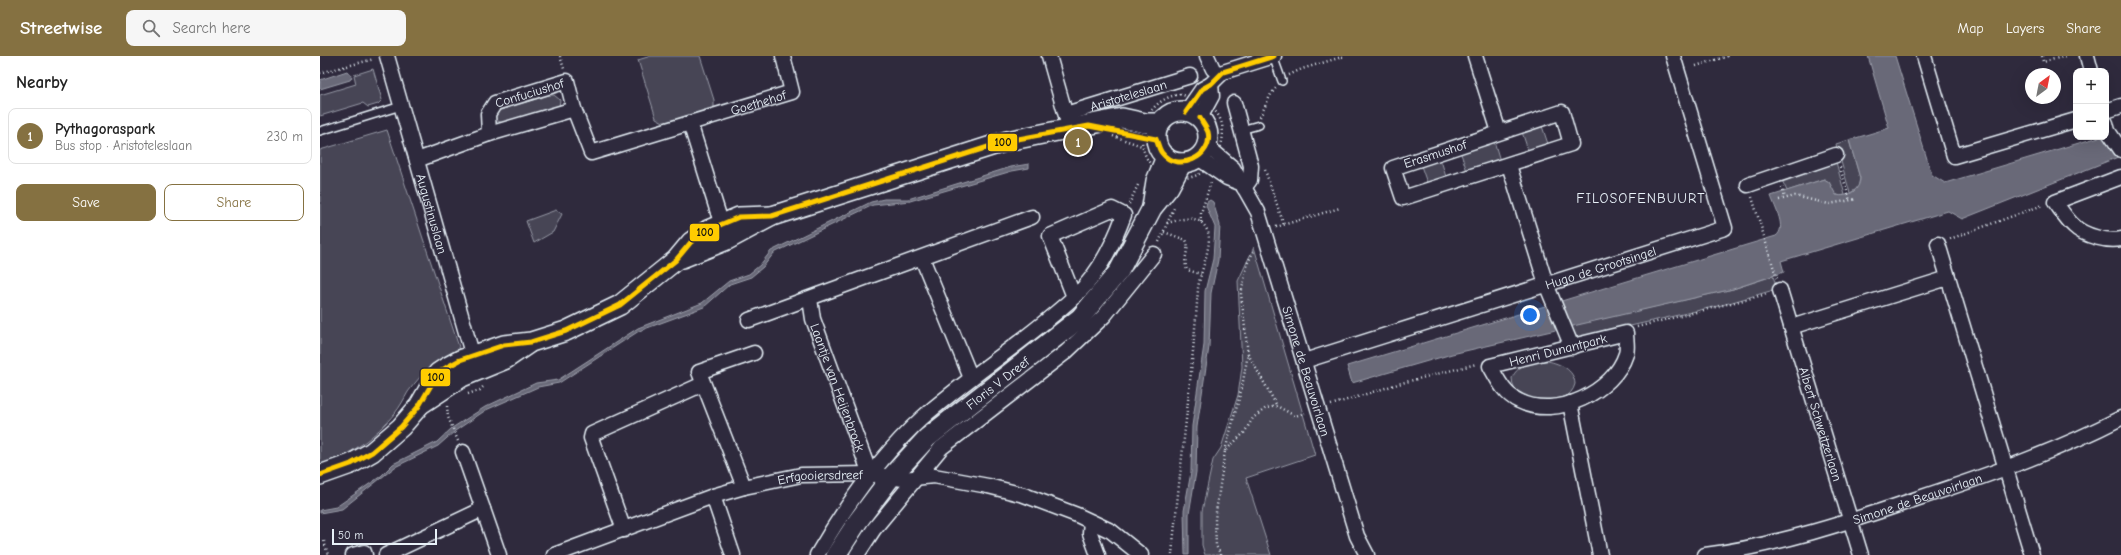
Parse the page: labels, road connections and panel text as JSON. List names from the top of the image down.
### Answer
{
  "streets": {
    "street": [
      "Aristoteleslaan",
      "Confuciushof",
      "Goethehof",
      "Erasmushof",
      "Augustinuslaan",
      "Hugo de Grootsingel",
      "Henri Dunantpark",
      "Simone de Beauvoirlaan",
      "Floris V Dreef",
      "Laantje van Heijenbrock",
      "Albert Schweitzerlaan",
      "Erfgooiersdreef"
    ]
  },
  "crossings": [
    ["Aristoteleslaan", "Augustinuslaan"],
    ["Confuciushof", "Goethehof"],
    ["Confuciushof", "Augustinuslaan"],
    ["Hugo de Grootsingel", "Simone de Beauvoirlaan"],
    ["Simone de Beauvoirlaan", "Floris V Dreef"],
    ["Simone de Beauvoirlaan", "Albert Schweitzerlaan"],
    ["Floris V Dreef", "Laantje van Heijenbrock"],
    ["Floris V Dreef", "Erfgooiersdreef"],
    ["Laantje van Heijenbrock", "Erfgooiersdreef"]
  ],
  "districts": ["FILOSOFENBUURT"],
  "lines": ["transit line 100"],
  "scale_bar": "50 m",
  "north": "top right",
  "page": {
    "header": "Streetwise",
    "search": "Search here",
    "nav": ["Map", "Layers", "Share"],
    "heading": "Nearby",
    "map_buttons": ["+", "−"],
    "list": [
      {
        "mark": "1",
        "name": "Pythagoraspark",
        "note": "Bus stop · Aristoteleslaan",
        "value": "230 m"
      }
    ],
    "pins": "1",
    "buttons": ["Save", "Share"],
    "scale": "50 m"
  }
}
